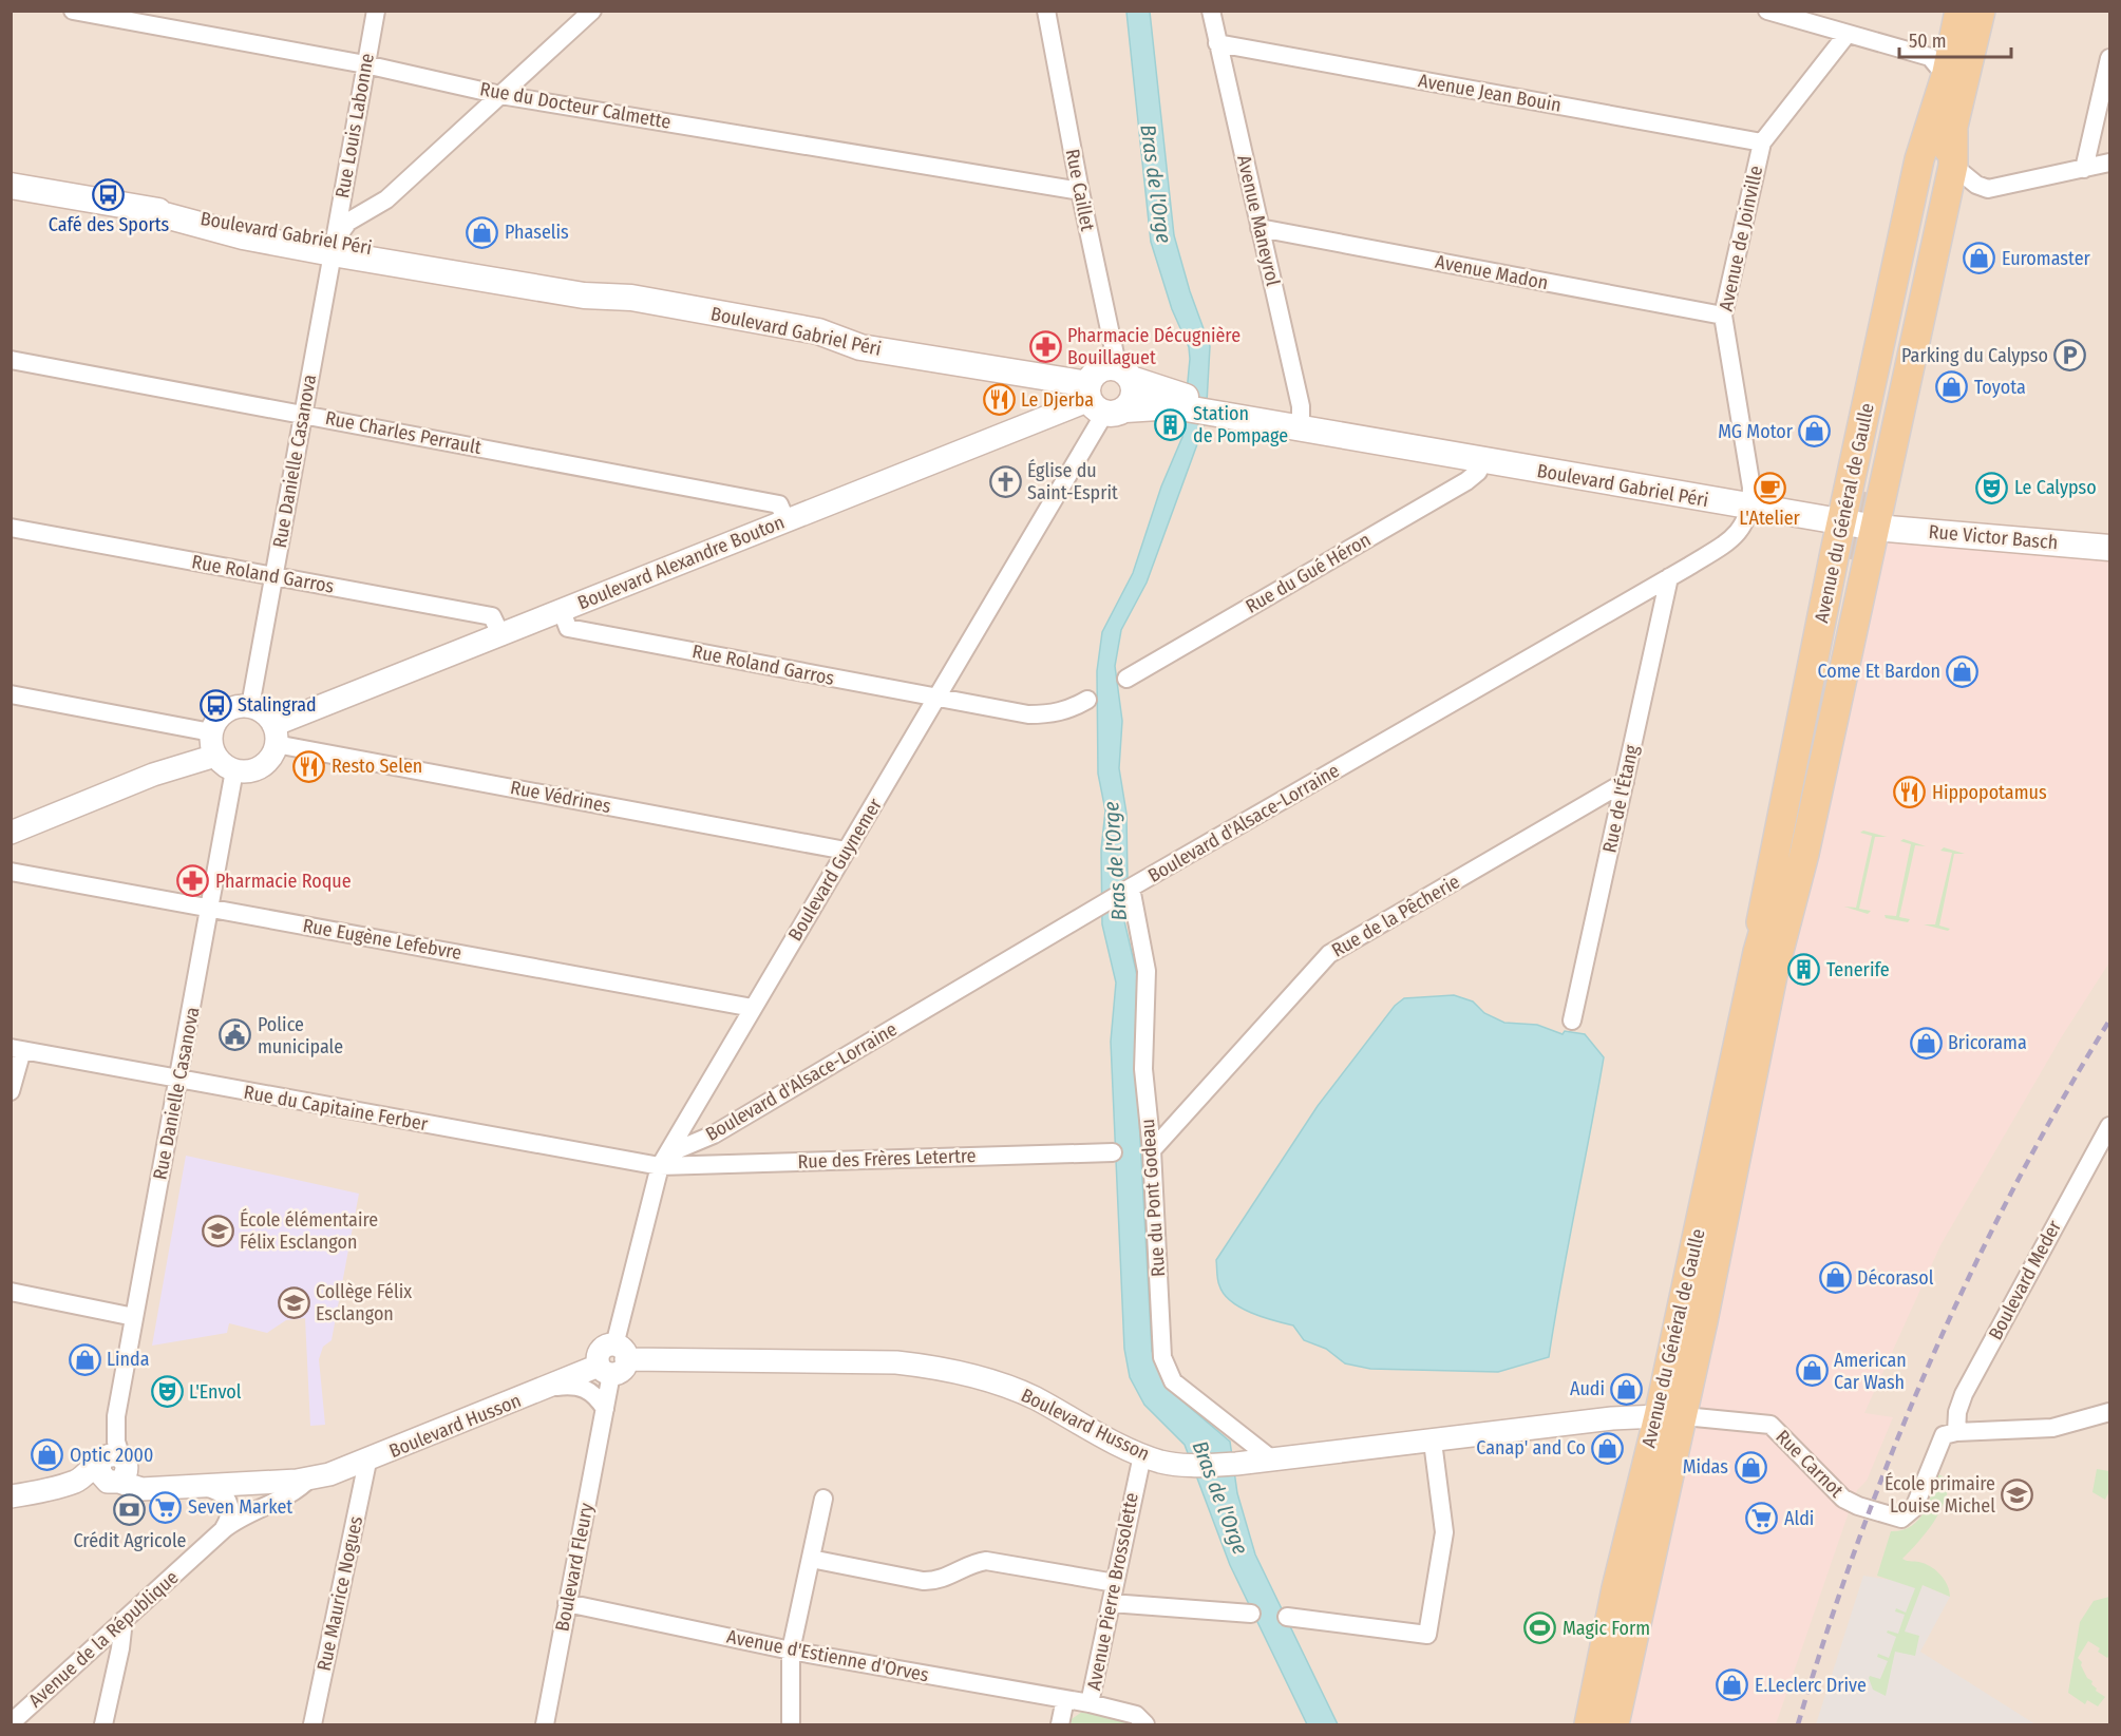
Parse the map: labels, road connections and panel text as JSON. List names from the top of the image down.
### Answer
{
  "streets": {
    "main road": ["Boulevard Gabriel Péri", "Avenue du Général de Gaulle", "Rue Victor Basch"],
    "street": [
      "Avenue Jean Bouin",
      "Rue du Docteur Calmette",
      "Rue Louis Labonne",
      "Rue Caillet",
      "Avenue Maneyrol",
      "Avenue de Joinville",
      "Avenue Madon",
      "Rue Charles Perrault",
      "Rue Danielle Casanova",
      "Boulevard Alexandre Bouton",
      "Rue du Gué Héron",
      "Rue Roland Garros",
      "Rue Védrines",
      "Rue de l'Étang",
      "Boulevard d'Alsace-Lorraine",
      "Boulevard Guynemer",
      "Rue de la Pêcherie",
      "Rue Eugène Lefebvre",
      "Rue du Capitaine Ferber",
      "Rue des Frères Letertre",
      "Rue du Pont Godeau",
      "Boulevard Meder",
      "Boulevard Husson",
      "Rue Carnot",
      "Boulevard Fleury",
      "Avenue Pierre Brossolette",
      "Rue Maurice Nogues",
      "Avenue de la République",
      "Avenue d'Estienne d'Orves"
    ]
  },
  "crossings": [
    ["Avenue Jean Bouin", "Avenue Maneyrol"],
    ["Avenue Jean Bouin", "Avenue de Joinville"],
    ["Rue du Docteur Calmette", "Rue Louis Labonne"],
    ["Rue du Docteur Calmette", "Rue Caillet"],
    ["Rue Louis Labonne", "Boulevard Gabriel Péri"],
    ["Rue Louis Labonne", "Rue Danielle Casanova"],
    ["Rue Caillet", "Boulevard Gabriel Péri"],
    ["Avenue Maneyrol", "Boulevard Gabriel Péri"],
    ["Avenue Maneyrol", "Avenue Madon"],
    ["Boulevard Gabriel Péri", "Avenue de Joinville"],
    ["Boulevard Gabriel Péri", "Rue Danielle Casanova"],
    ["Boulevard Gabriel Péri", "Avenue du Général de Gaulle"],
    ["Boulevard Gabriel Péri", "Rue Victor Basch"],
    ["Boulevard Gabriel Péri", "Boulevard Alexandre Bouton"],
    ["Boulevard Gabriel Péri", "Rue du Gué Héron"],
    ["Boulevard Gabriel Péri", "Boulevard d'Alsace-Lorraine"],
    ["Boulevard Gabriel Péri", "Boulevard Guynemer"],
    ["Avenue de Joinville", "Avenue Madon"],
    ["Avenue de Joinville", "Boulevard d'Alsace-Lorraine"],
    ["Rue Charles Perrault", "Rue Danielle Casanova"],
    ["Rue Charles Perrault", "Boulevard Alexandre Bouton"],
    ["Rue Danielle Casanova", "Boulevard Alexandre Bouton"],
    ["Rue Danielle Casanova", "Rue Roland Garros"],
    ["Rue Danielle Casanova", "Rue Védrines"],
    ["Rue Danielle Casanova", "Rue Eugène Lefebvre"],
    ["Rue Danielle Casanova", "Rue du Capitaine Ferber"],
    ["Rue Danielle Casanova", "Boulevard Husson"],
    ["Avenue du Général de Gaulle", "Rue Victor Basch"],
    ["Avenue du Général de Gaulle", "Boulevard Husson"],
    ["Avenue du Général de Gaulle", "Rue Carnot"],
    ["Boulevard Alexandre Bouton", "Rue Roland Garros"],
    ["Boulevard Alexandre Bouton", "Rue Védrines"],
    ["Boulevard Alexandre Bouton", "Boulevard Guynemer"],
    ["Rue Roland Garros", "Boulevard Guynemer"],
    ["Rue Védrines", "Boulevard Guynemer"],
    ["Rue de l'Étang", "Boulevard d'Alsace-Lorraine"],
    ["Rue de l'Étang", "Rue de la Pêcherie"],
    ["Boulevard d'Alsace-Lorraine", "Boulevard Guynemer"],
    ["Boulevard d'Alsace-Lorraine", "Rue du Capitaine Ferber"],
    ["Boulevard d'Alsace-Lorraine", "Rue des Frères Letertre"],
    ["Boulevard d'Alsace-Lorraine", "Rue du Pont Godeau"],
    ["Boulevard Guynemer", "Rue Eugène Lefebvre"],
    ["Boulevard Guynemer", "Rue du Capitaine Ferber"],
    ["Boulevard Guynemer", "Rue des Frères Letertre"],
    ["Boulevard Guynemer", "Boulevard Husson"],
    ["Boulevard Guynemer", "Boulevard Fleury"],
    ["Rue de la Pêcherie", "Rue du Pont Godeau"],
    ["Rue du Capitaine Ferber", "Rue des Frères Letertre"],
    ["Rue du Pont Godeau", "Boulevard Husson"],
    ["Boulevard Meder", "Rue Carnot"],
    ["Boulevard Husson", "Rue Carnot"],
    ["Boulevard Husson", "Boulevard Fleury"],
    ["Boulevard Husson", "Avenue Pierre Brossolette"],
    ["Boulevard Husson", "Rue Maurice Nogues"],
    ["Boulevard Husson", "Avenue de la République"],
    ["Boulevard Fleury", "Avenue d'Estienne d'Orves"],
    ["Avenue Pierre Brossolette", "Avenue d'Estienne d'Orves"]
  ],
  "water": ["Bras de l'Orge"],
  "places": {
    "bus stop": ["Café des Sports", "Stalingrad"],
    "shop": [
      "Phaselis",
      "Euromaster",
      "Toyota",
      "MG Motor",
      "Come Et Bardon",
      "Bricorama",
      "Décorasol",
      "Linda",
      "American Car Wash",
      "Audi",
      "Canap' and Co",
      "Optic 2000",
      "Midas",
      "E.Leclerc Drive"
    ],
    "pharmacy": ["Pharmacie Décugnière Bouillaguet", "Pharmacie Roque"],
    "parking": ["Parking du Calypso"],
    "restaurant": ["Le Djerba", "Resto Selen", "Hippopotamus"],
    "building": ["Station de Pompage", "Tenerife"],
    "church": ["Église du Saint-Esprit"],
    "cafe": ["L'Atelier"],
    "theatre": ["Le Calypso", "L'Envol"],
    "public building": ["Police municipale"],
    "school or university": ["École élémentaire Félix Esclangon", "Collège Félix Esclangon", "École primaire Louise Michel"],
    "supermarket": ["Seven Market", "Aldi"],
    "bank": ["Crédit Agricole"],
    "sports": ["Magic Form"]
  },
  "scale_bar": "50 m"
}
